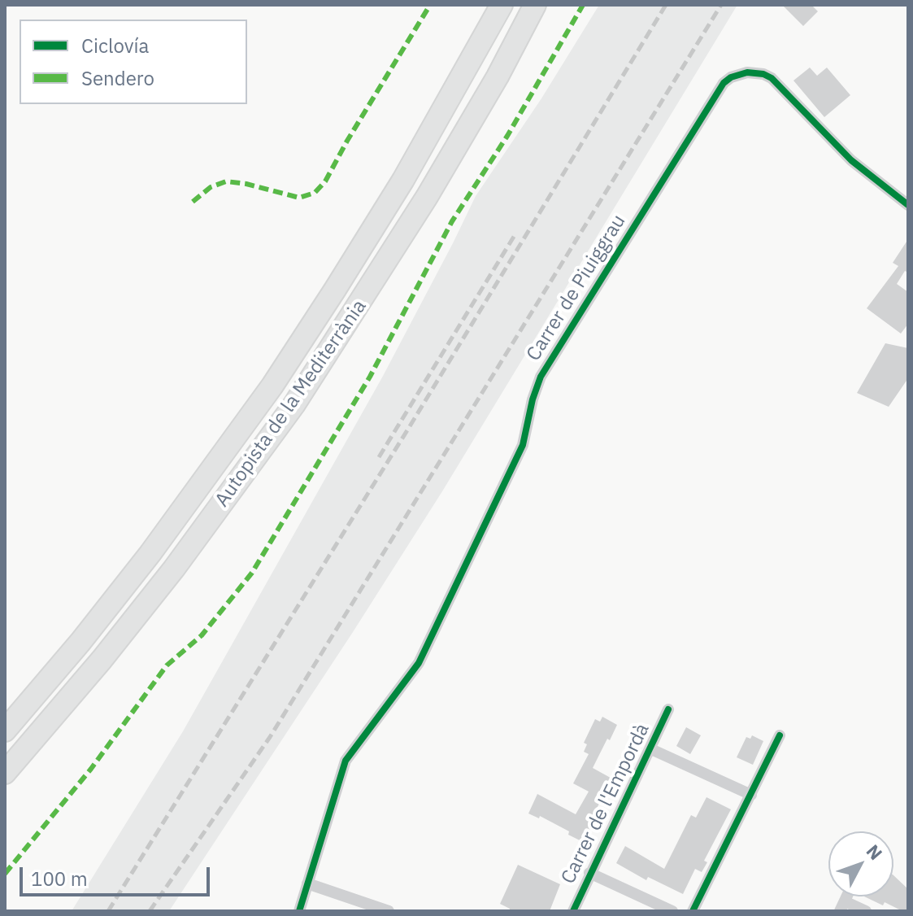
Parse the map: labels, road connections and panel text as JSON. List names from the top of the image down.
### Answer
{
  "streets": {
    "highway": ["Autopista de la Mediterrània"],
    "street": ["Carrer de Piuiggrau", "Carrer de l'Empordà"]
  },
  "legend": ["Ciclovía", "Sendero"],
  "scale_bar": "100 m",
  "north": "top right"
}
